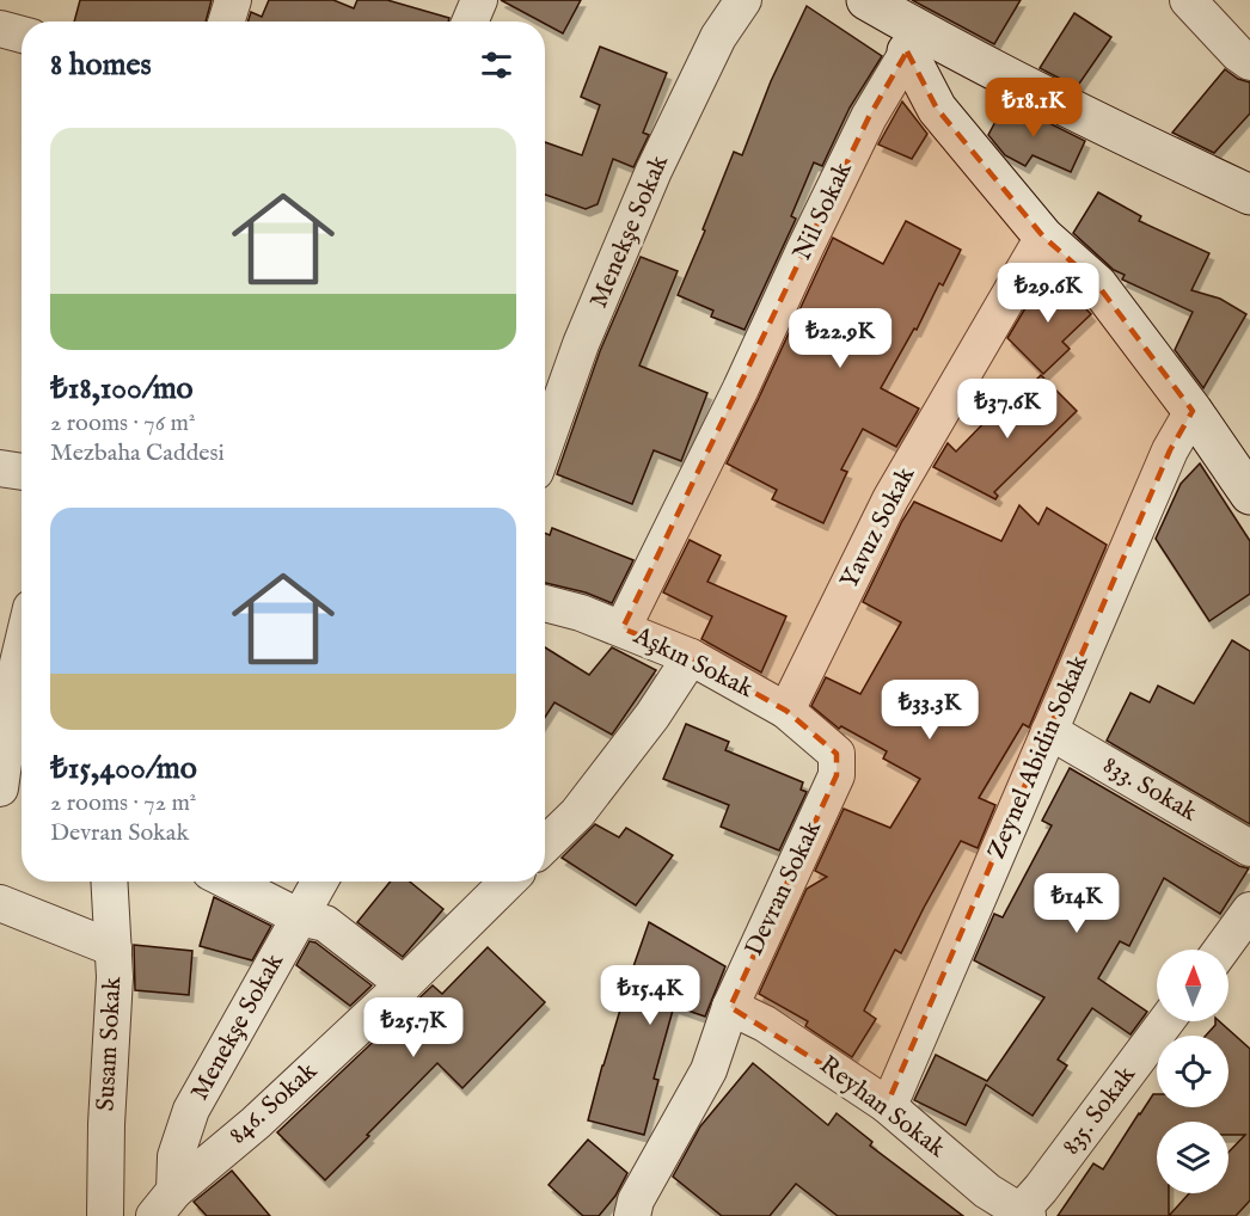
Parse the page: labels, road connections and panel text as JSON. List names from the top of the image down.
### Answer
{
  "streets": {
    "street": [
      "Nil Sokak",
      "Menekşe Sokak",
      "Yavuz Sokak",
      "Aşkın Sokak",
      "Zeynel Abidin Sokak",
      "833. Sokak",
      "Devran Sokak",
      "Susam Sokak",
      "846. Sokak",
      "Reyhan Sokak",
      "835. Sokak"
    ]
  },
  "crossings": [
    ["Nil Sokak", "Aşkın Sokak"],
    ["Menekşe Sokak", "846. Sokak"],
    ["Yavuz Sokak", "Aşkın Sokak"],
    ["Aşkın Sokak", "Devran Sokak"],
    ["Zeynel Abidin Sokak", "833. Sokak"],
    ["Zeynel Abidin Sokak", "Reyhan Sokak"],
    ["Devran Sokak", "Reyhan Sokak"],
    ["Reyhan Sokak", "835. Sokak"]
  ],
  "north": "top",
  "page": {
    "heading": "8 homes",
    "price": [
      "₺18.1K",
      "₺29.6K",
      "₺22.9K",
      "₺37.6K",
      "₺33.3K",
      "₺14K",
      "₺15.4K",
      "₺25.7K"
    ],
    "list": [
      {
        "name": "₺18,100/mo",
        "note": "2 rooms · 76 m² · Mezbaha Caddesi"
      },
      {
        "name": "₺15,400/mo",
        "note": "2 rooms · 72 m² · Devran Sokak"
      }
    ]
  }
}
